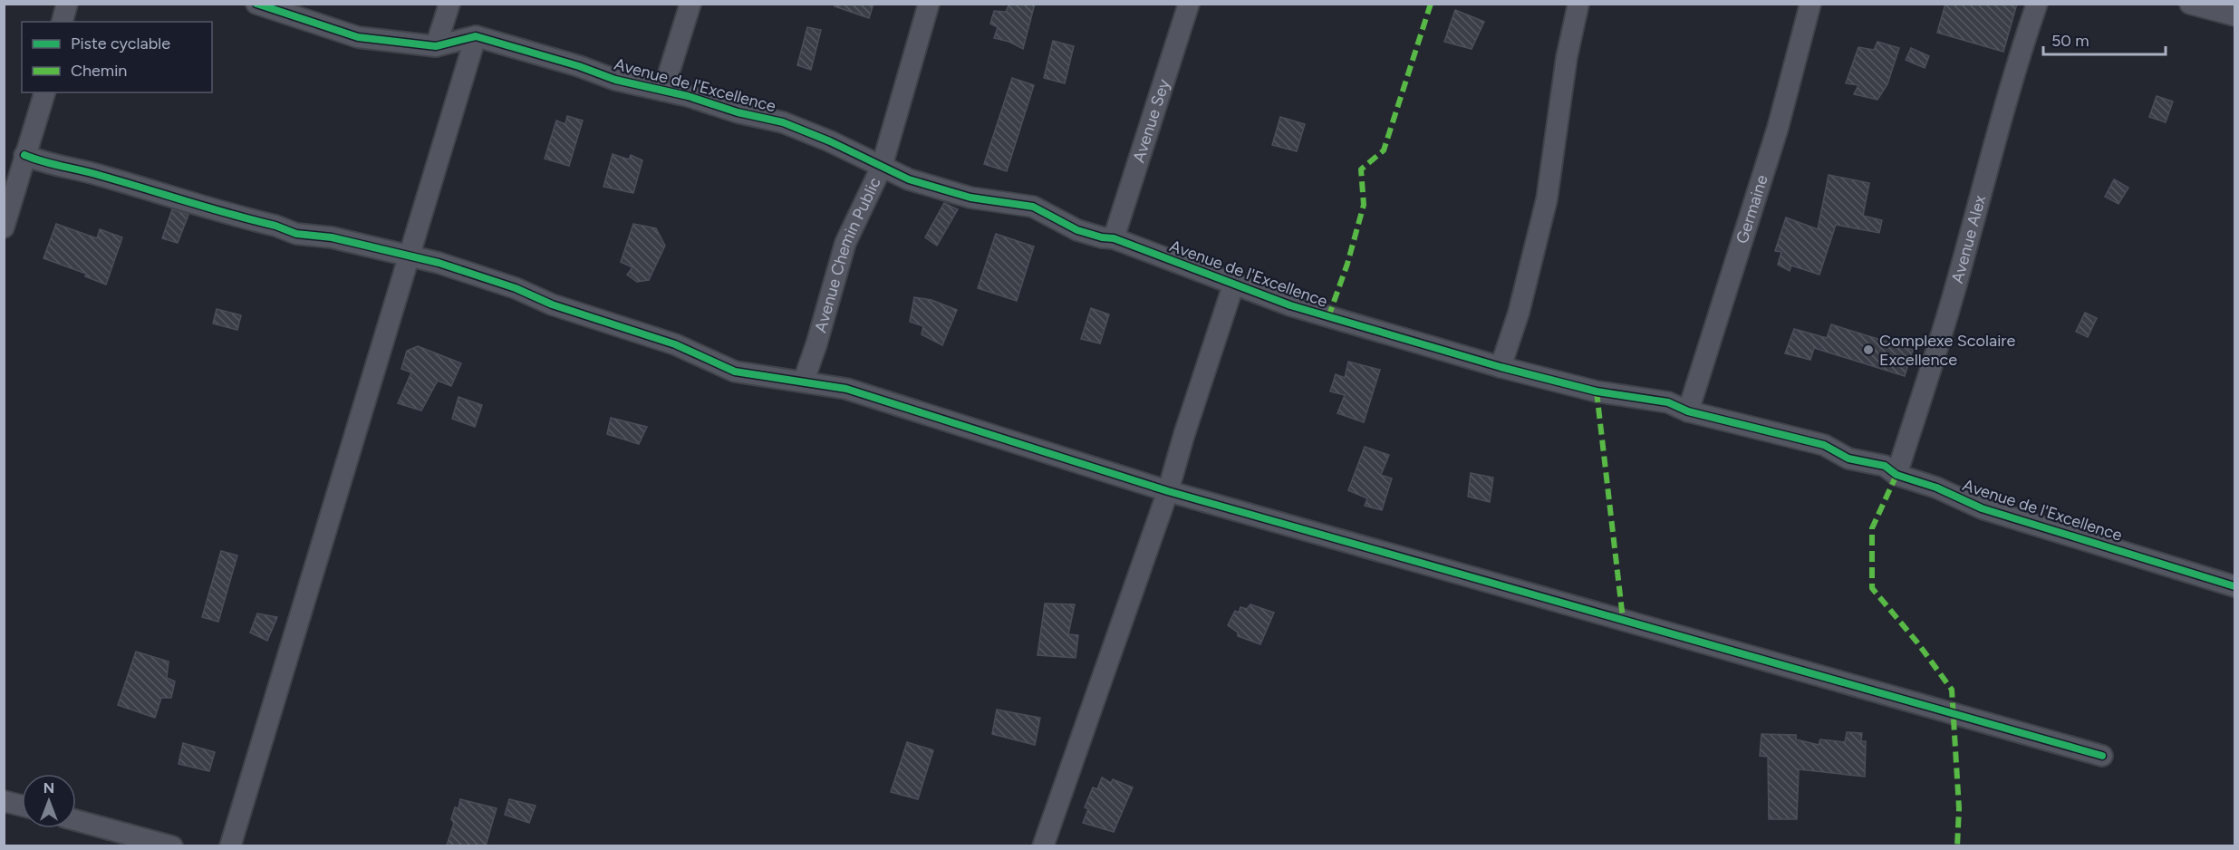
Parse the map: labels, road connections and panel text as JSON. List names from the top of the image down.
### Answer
{
  "streets": {
    "street": [
      "Avenue de l'Excellence",
      "Avenue Sey",
      "Germaine",
      "Avenue Alex",
      "Avenue Chemin Public"
    ]
  },
  "crossings": [
    ["Avenue de l'Excellence", "Avenue Sey"],
    ["Avenue de l'Excellence", "Germaine"],
    ["Avenue de l'Excellence", "Avenue Alex"],
    ["Avenue de l'Excellence", "Avenue Chemin Public"]
  ],
  "places": ["Complexe Scolaire Excellence"],
  "legend": ["Piste cyclable", "Chemin"],
  "scale_bar": "50 m",
  "north": "top"
}
